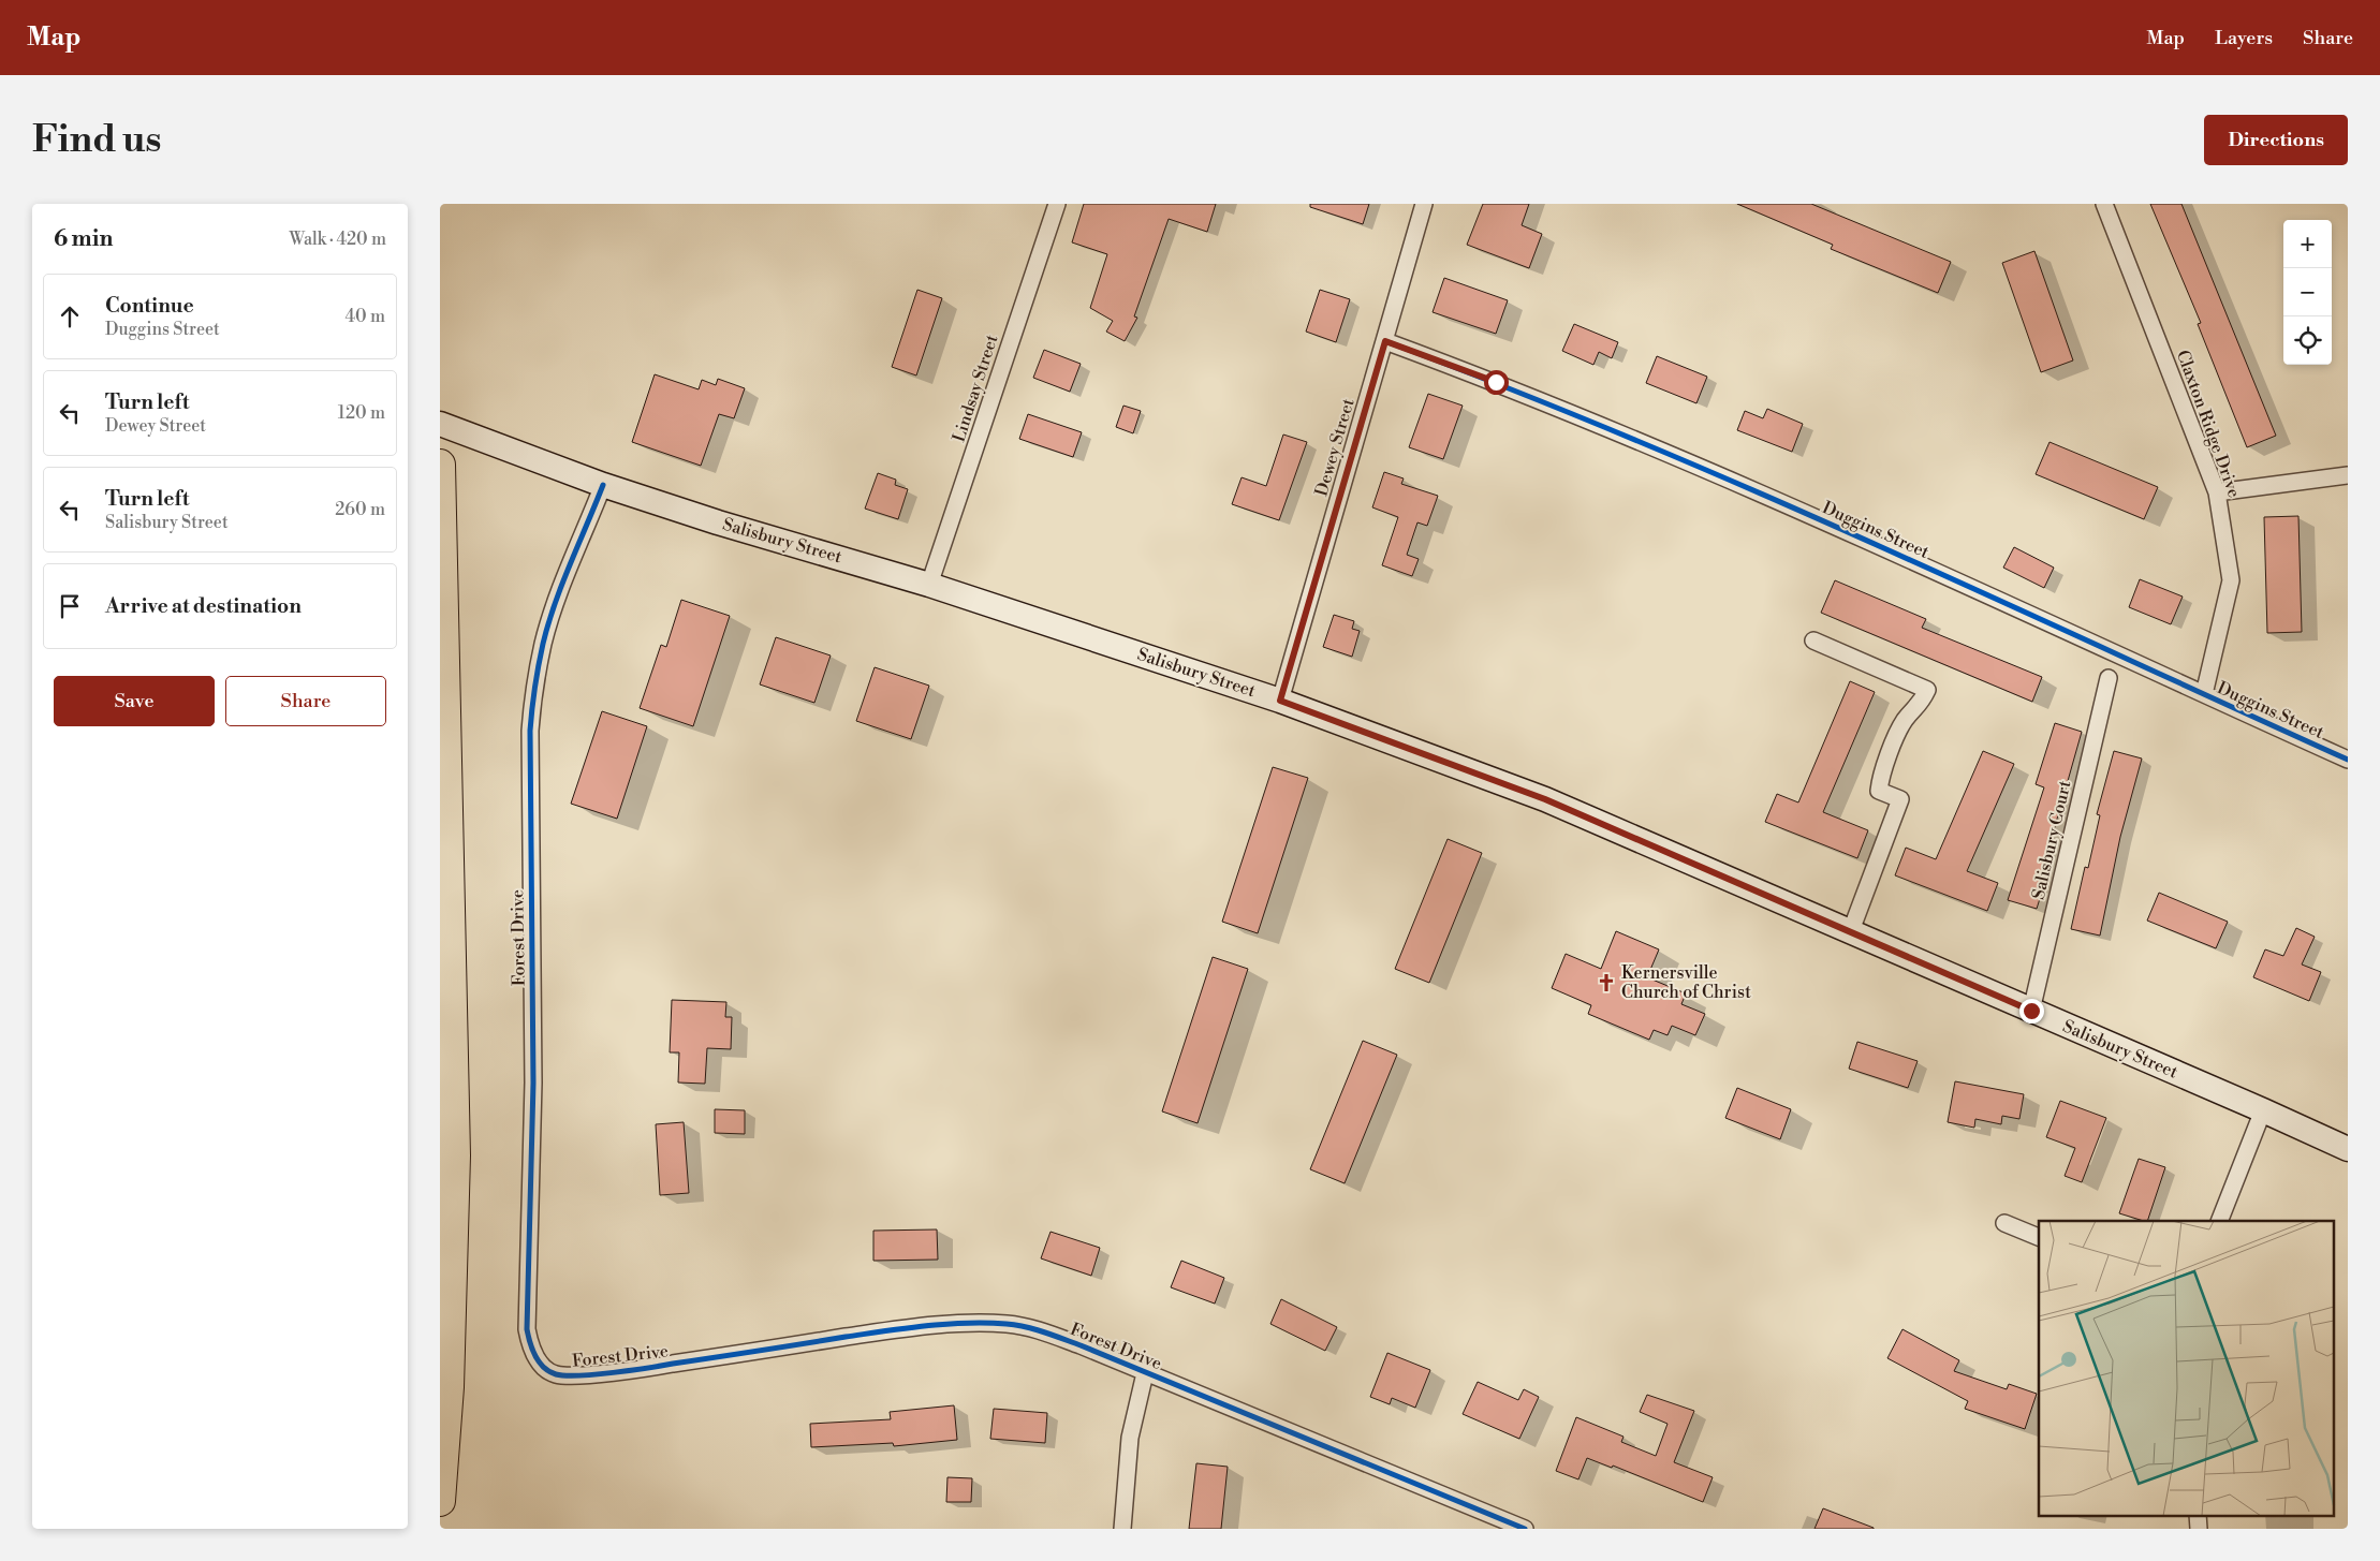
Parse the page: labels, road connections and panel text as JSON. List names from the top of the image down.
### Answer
{
  "streets": {
    "main road": ["Salisbury Street"],
    "street": [
      "Lindsay Street",
      "Claxton Ridge Drive",
      "Dewey Street",
      "Duggins Street",
      "Salisbury Court",
      "Forest Drive"
    ]
  },
  "crossings": [
    ["Lindsay Street", "Salisbury Street"],
    ["Claxton Ridge Drive", "Duggins Street"],
    ["Dewey Street", "Duggins Street"],
    ["Dewey Street", "Salisbury Street"],
    ["Salisbury Street", "Salisbury Court"],
    ["Salisbury Street", "Forest Drive"]
  ],
  "places": {
    "church": ["Kernersville Church of Christ"]
  },
  "page": {
    "header": "Map",
    "nav": ["Map", "Layers", "Share"],
    "buttons": [
      "Directions",
      ["Save", "Share"]
    ],
    "title": "Find us",
    "heading": ["6 min", "Walk · 420 m"],
    "map_buttons": ["+", "−"],
    "list": [
      ["Continue", "Duggins Street", "40 m"],
      ["Turn left", "Dewey Street", "120 m"],
      ["Turn left", "Salisbury Street", "260 m"],
      "Arrive at destination"
    ]
  }
}
